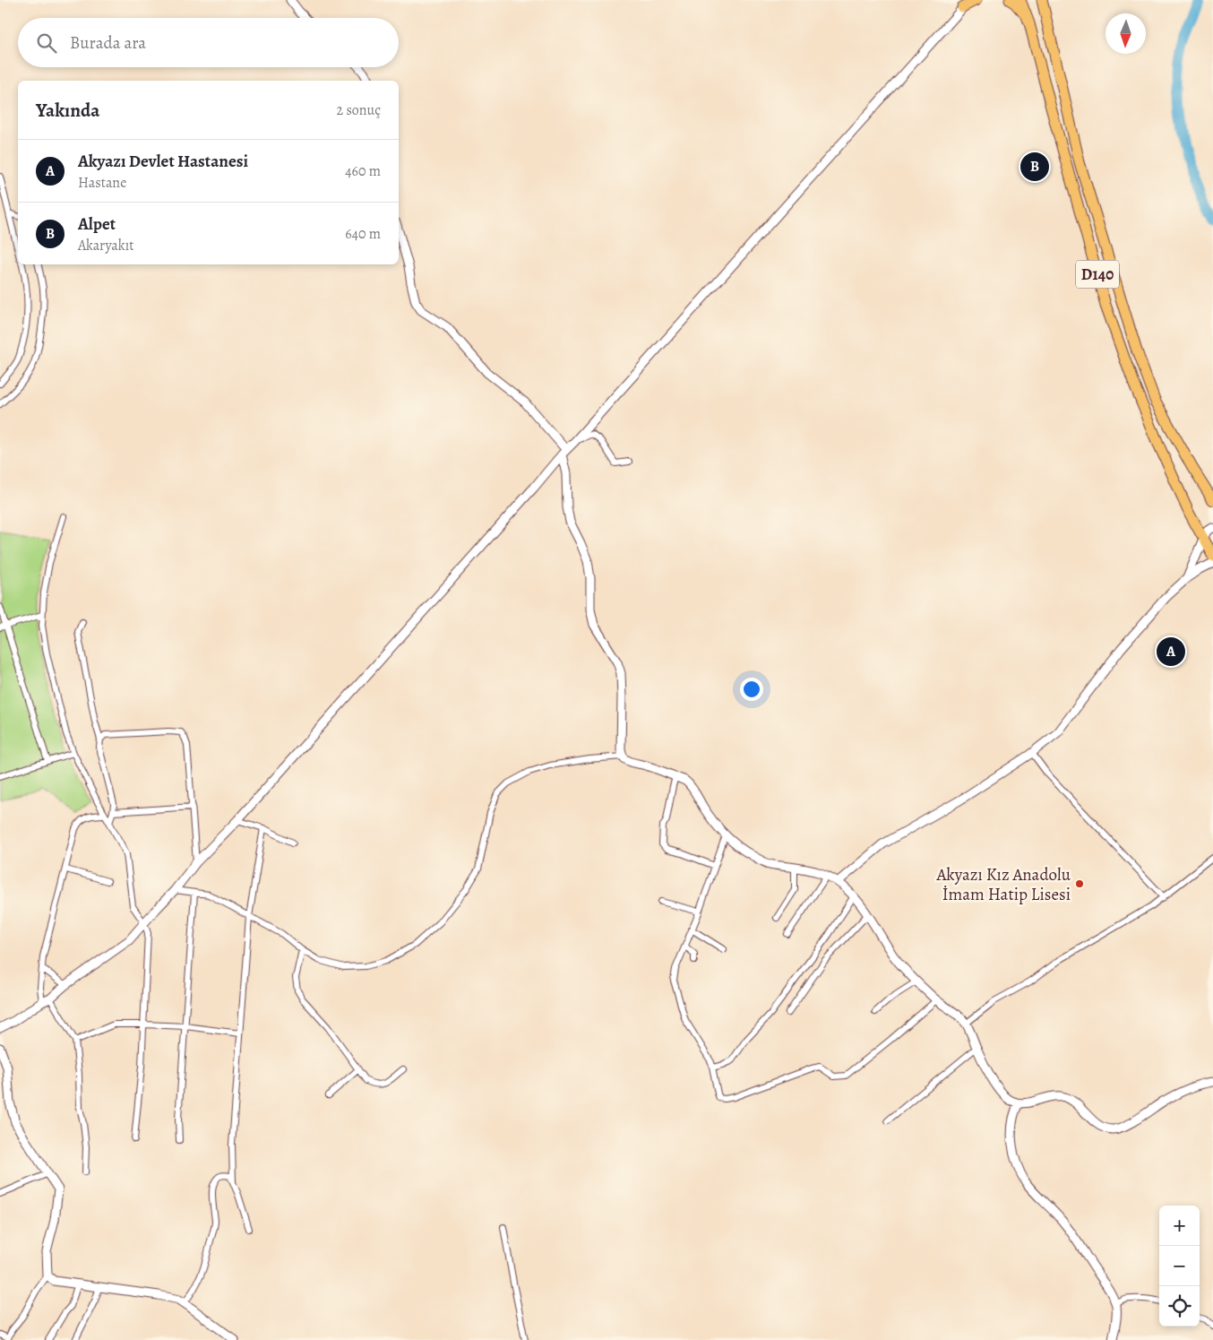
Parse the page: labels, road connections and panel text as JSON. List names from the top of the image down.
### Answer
{
  "streets": {
    "highway": ["D140"]
  },
  "places": ["Akyazı Kız Anadolu İmam Hatip Lisesi"],
  "north": "bottom",
  "page": {
    "search": "Burada ara",
    "heading": ["Yakında", "2 sonuç"],
    "list": [
      {
        "mark": "A",
        "name": "Akyazı Devlet Hastanesi",
        "note": "Hastane",
        "value": "460 m"
      },
      {
        "mark": "B",
        "name": "Alpet",
        "note": "Akaryakıt",
        "value": "640 m"
      }
    ],
    "pins": ["B", "A"],
    "map_buttons": ["+", "−"]
  }
}
